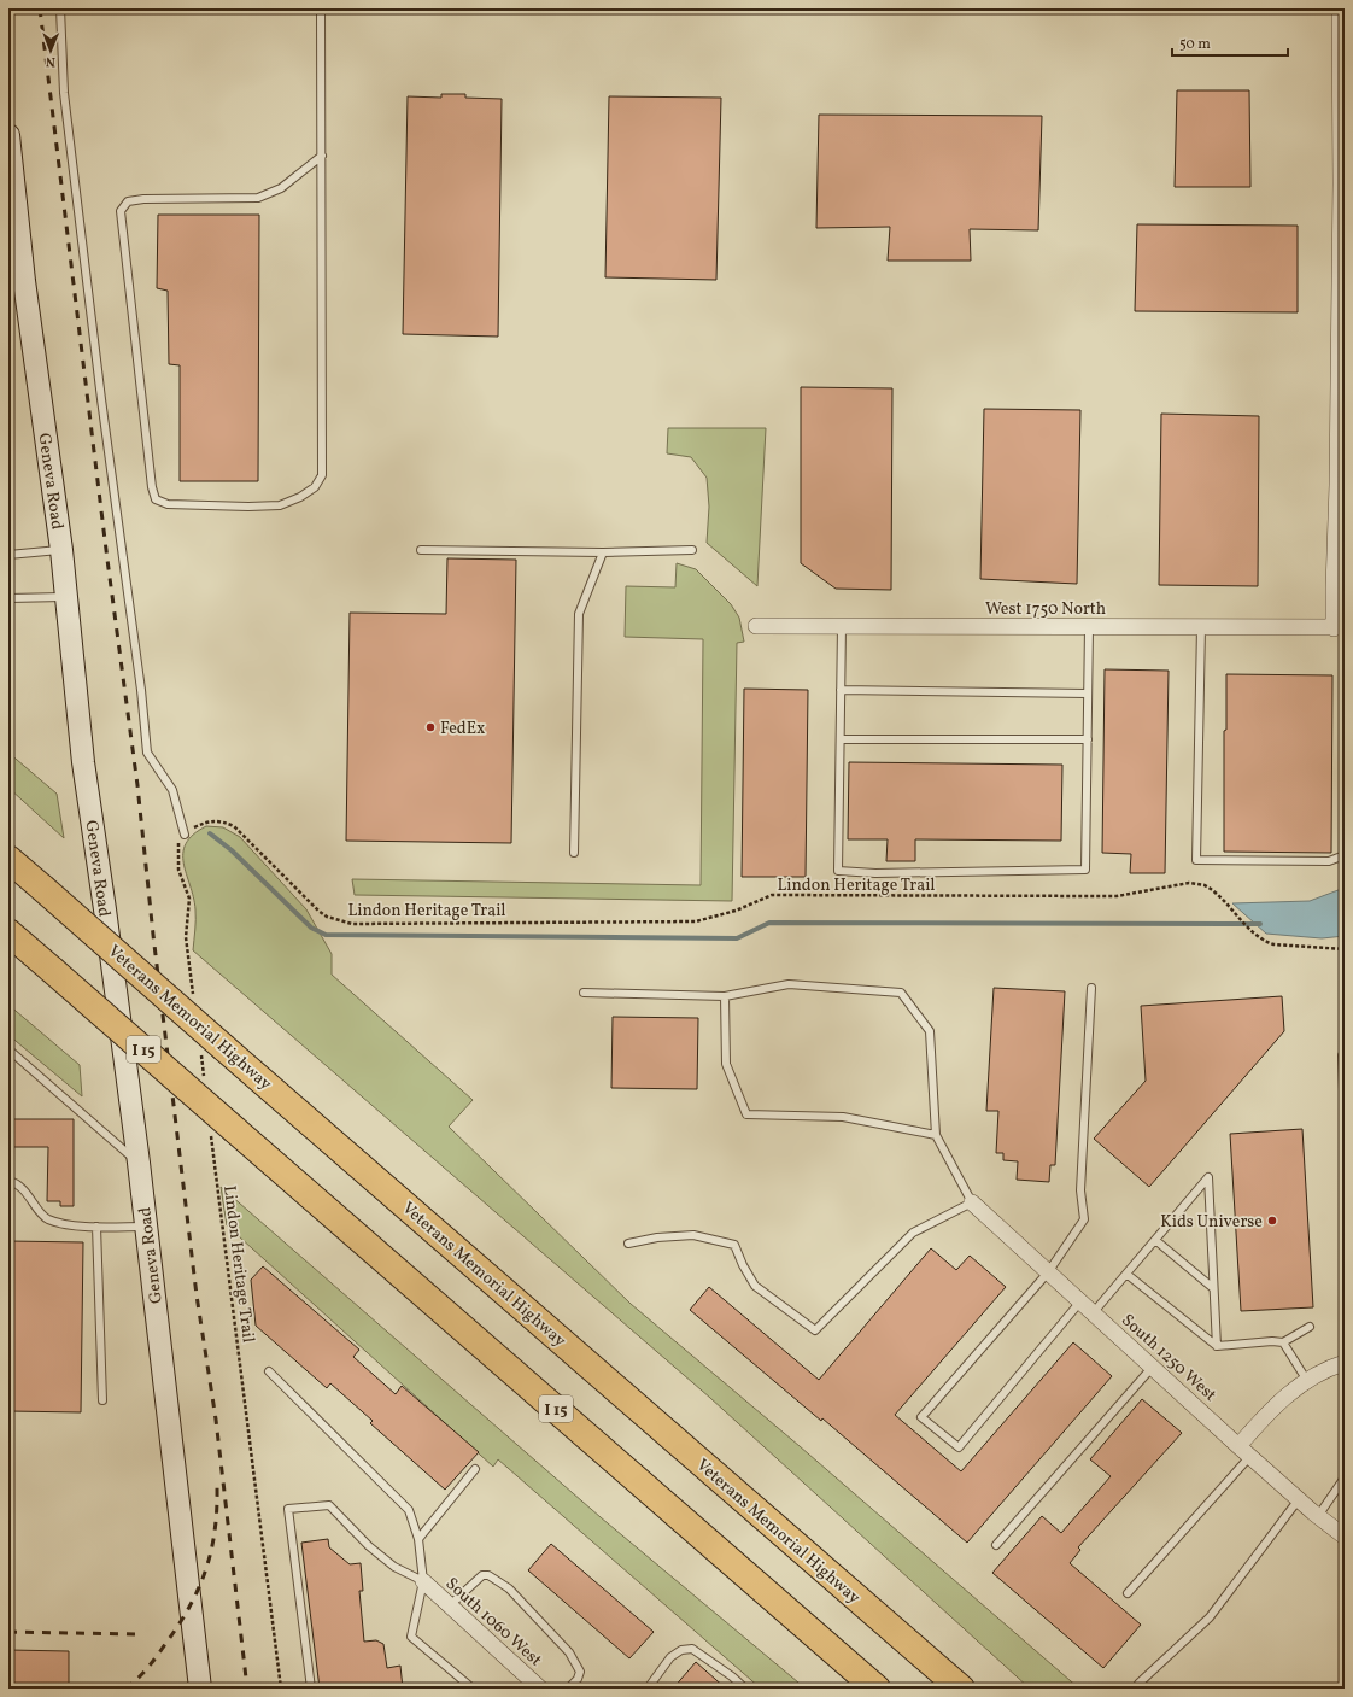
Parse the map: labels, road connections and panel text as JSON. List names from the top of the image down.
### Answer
{
  "streets": {
    "highway": ["Veterans Memorial Highway", "I 15"],
    "main road": ["Geneva Road"],
    "street": ["West 1750 North", "South 1250 West", "South 1060 West"],
    "path": ["Lindon Heritage Trail"]
  },
  "crossings": [
    ["Lindon Heritage Trail", "I 15"]
  ],
  "places": ["FedEx", "Kids Universe"],
  "scale_bar": "50 m",
  "north": "bottom"
}
